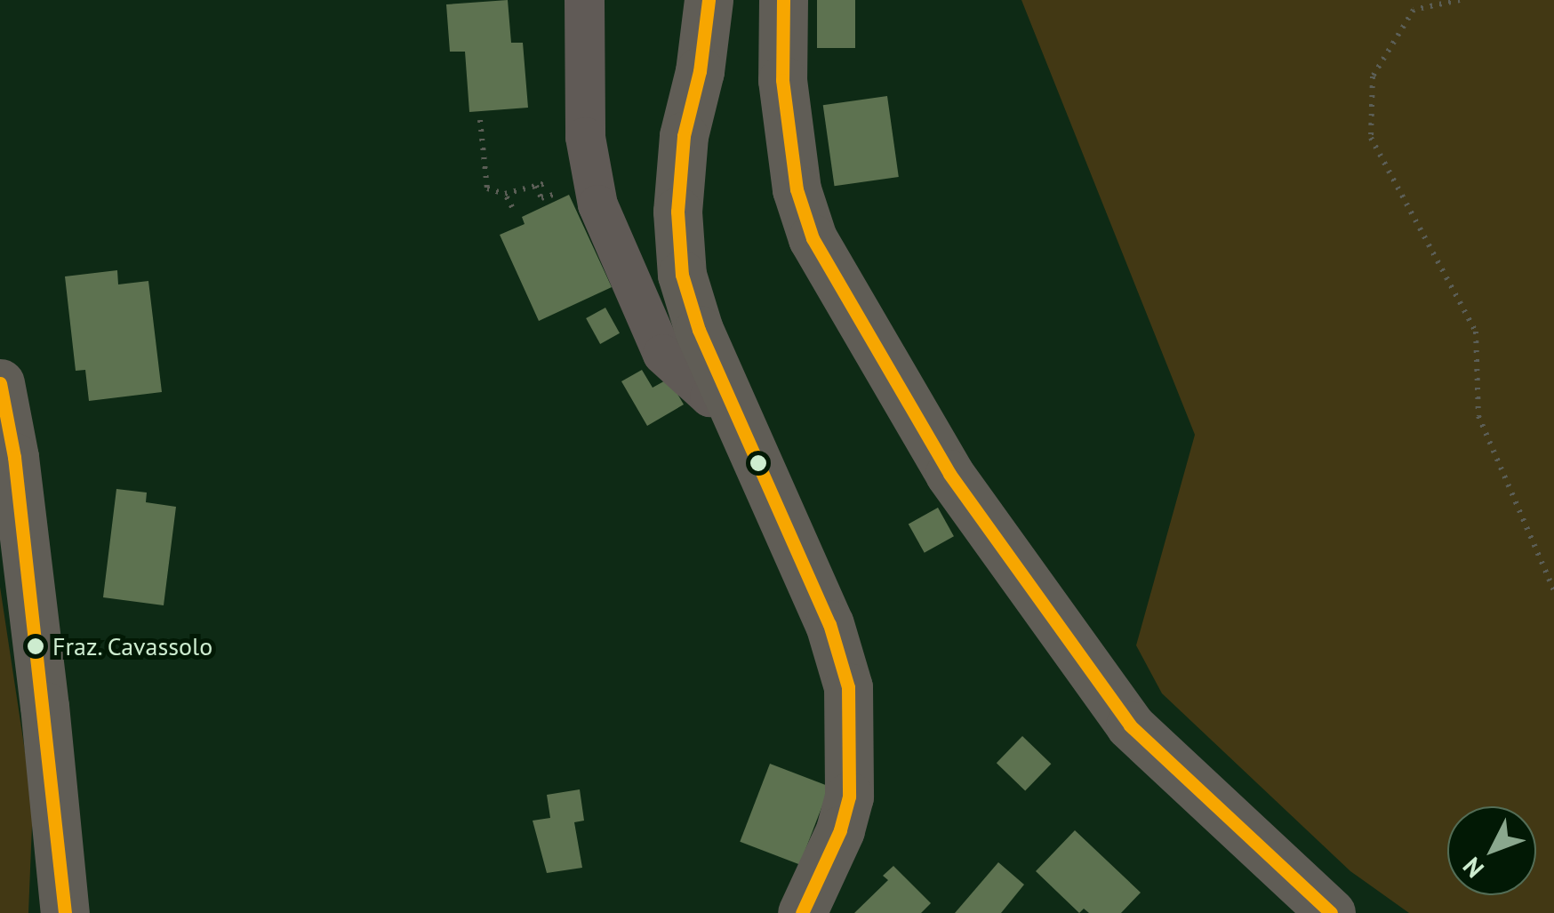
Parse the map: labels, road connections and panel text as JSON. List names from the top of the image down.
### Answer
{
  "places": ["Fraz. Cavassolo"],
  "north": "bottom left"
}
